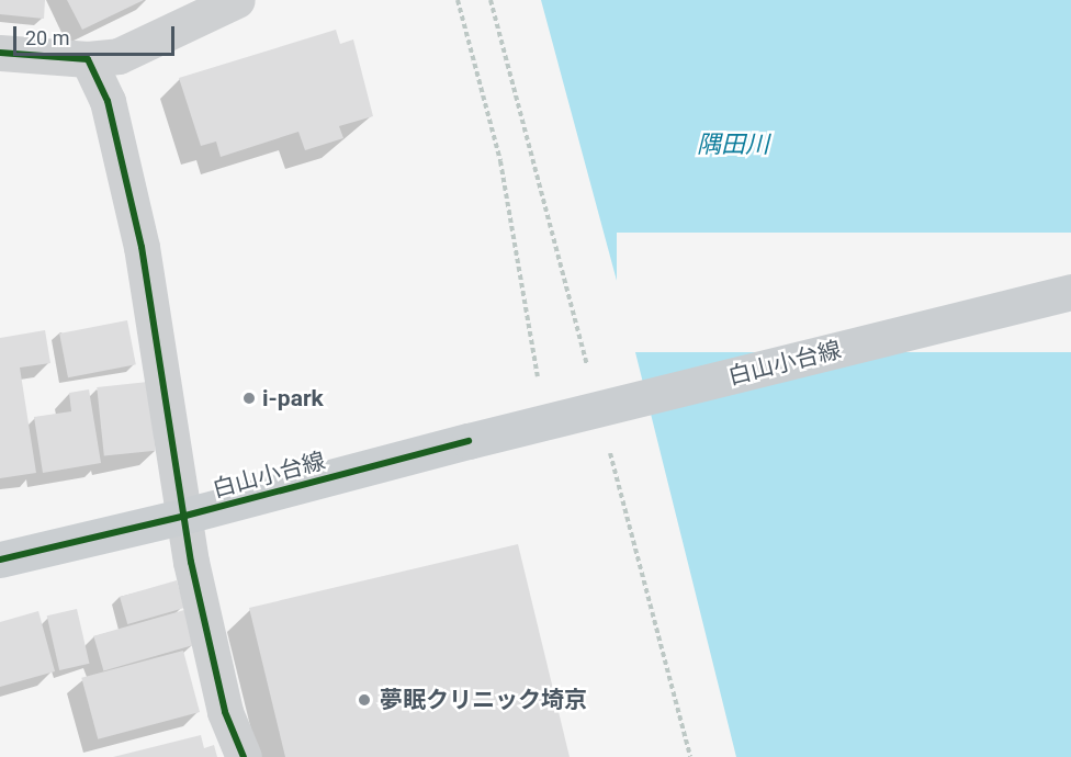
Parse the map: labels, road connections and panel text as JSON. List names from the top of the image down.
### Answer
{
  "streets": {
    "main road": ["白山小台線"]
  },
  "water": ["隅田川"],
  "places": ["i-park", "夢眠クリニック埼京"],
  "scale_bar": "20 m"
}
